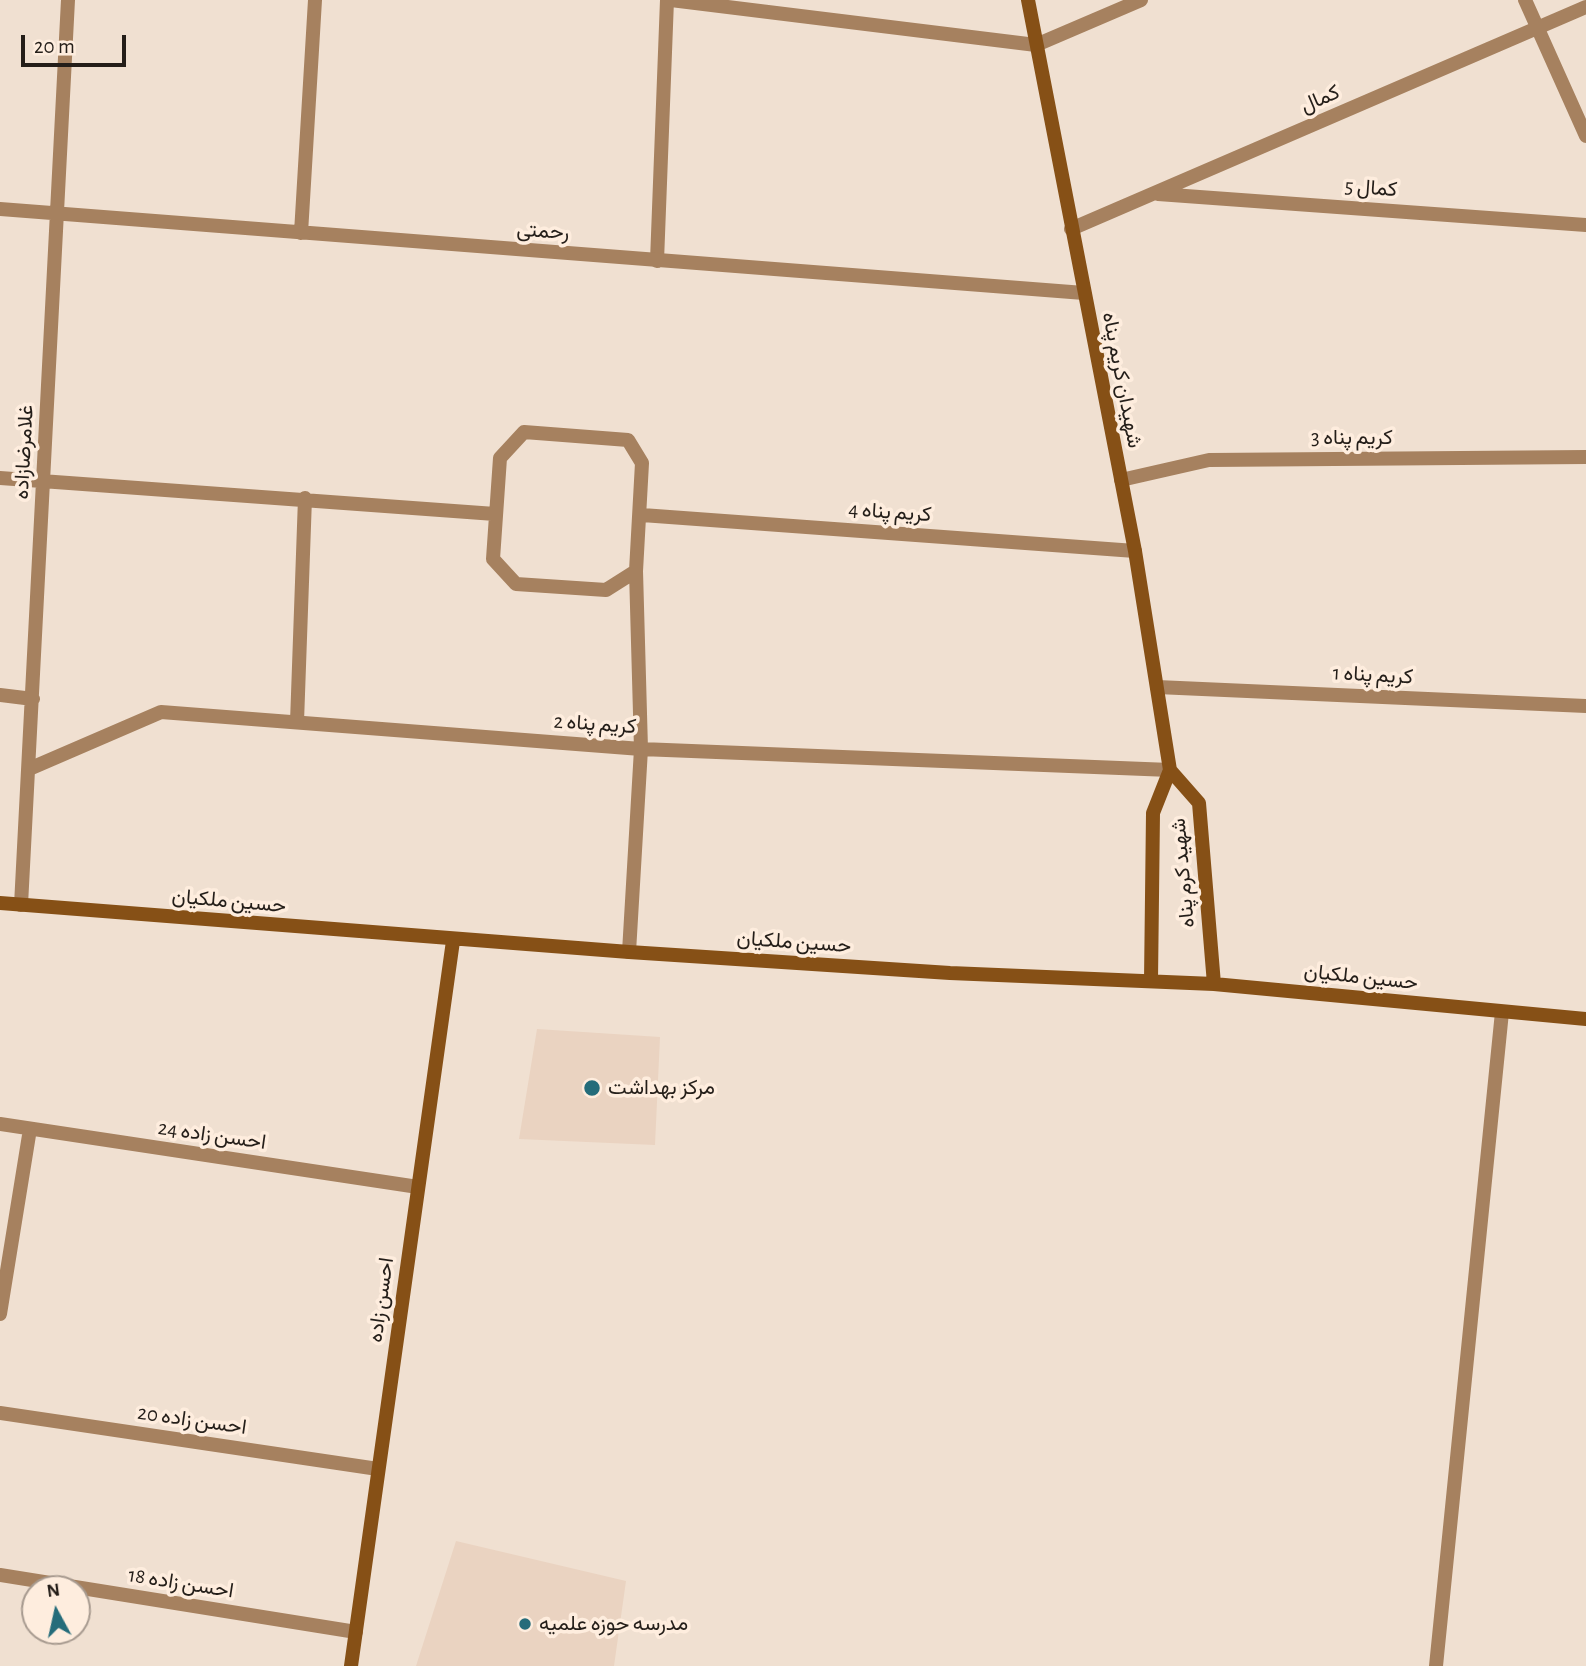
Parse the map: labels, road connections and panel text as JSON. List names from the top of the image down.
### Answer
{
  "streets": {
    "main road": [
      "شهیدان کریم پناه",
      "شهید کرم پناه",
      "حسین ملکیان",
      "احسن زاده"
    ],
    "street": [
      "کمال",
      "کمال 5",
      "رحمتی",
      "کریم پناه 3",
      "غلامرضازاده",
      "کریم پناه 4",
      "کریم پناه 1",
      "کریم پناه 2",
      "احسن زاده 24",
      "احسن زاده 20",
      "احسن زاده 18"
    ]
  },
  "crossings": [
    ["کمال", "کمال 5"],
    ["کمال", "شهیدان کریم پناه"],
    ["رحمتی", "شهیدان کریم پناه"],
    ["رحمتی", "غلامرضازاده"],
    ["شهیدان کریم پناه", "کریم پناه 3"],
    ["شهیدان کریم پناه", "کریم پناه 4"],
    ["شهیدان کریم پناه", "کریم پناه 1"],
    ["شهیدان کریم پناه", "کریم پناه 2"],
    ["شهیدان کریم پناه", "شهید کرم پناه"],
    ["غلامرضازاده", "کریم پناه 2"],
    ["غلامرضازاده", "حسین ملکیان"],
    ["کریم پناه 2", "شهید کرم پناه"],
    ["شهید کرم پناه", "حسین ملکیان"],
    ["حسین ملکیان", "احسن زاده"],
    ["احسن زاده 24", "احسن زاده"],
    ["احسن زاده", "احسن زاده 20"],
    ["احسن زاده", "احسن زاده 18"]
  ],
  "places": ["مرکز بهداشت", "مدرسه حوزه علمیه"],
  "scale_bar": "20 m",
  "north": "top"
}
